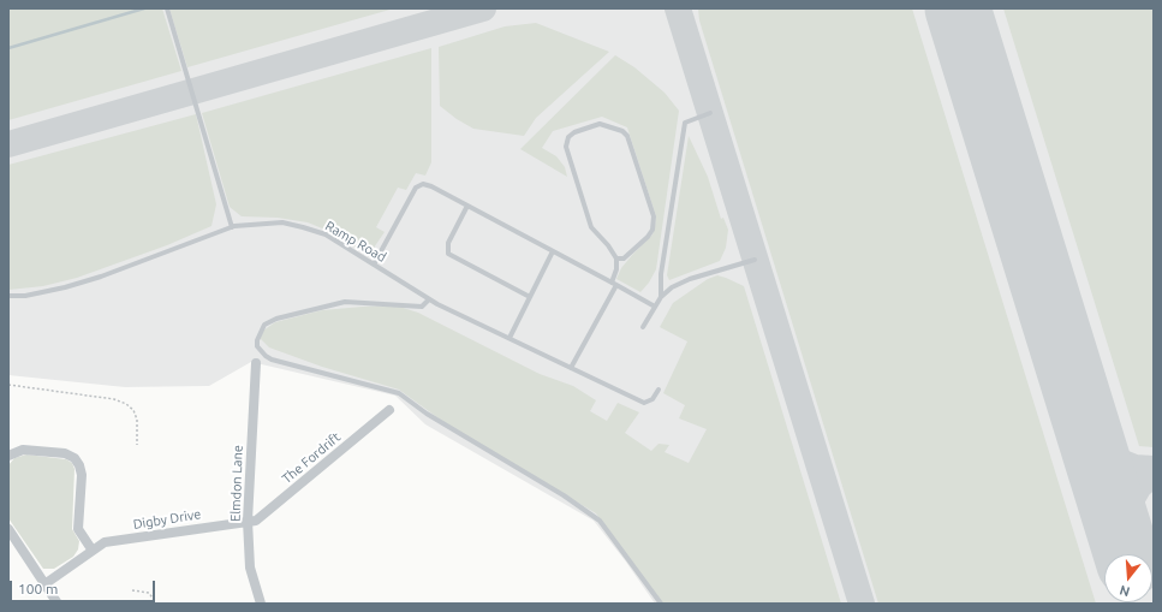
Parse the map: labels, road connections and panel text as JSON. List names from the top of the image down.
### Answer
{
  "streets": {
    "street": ["The Fordrift", "Elmdon Lane", "Digby Drive"],
    "lane": ["Ramp Road"]
  },
  "crossings": [
    ["The Fordrift", "Elmdon Lane"],
    ["The Fordrift", "Digby Drive"],
    ["Elmdon Lane", "Digby Drive"]
  ],
  "scale_bar": "100 m",
  "north": "bottom"
}
